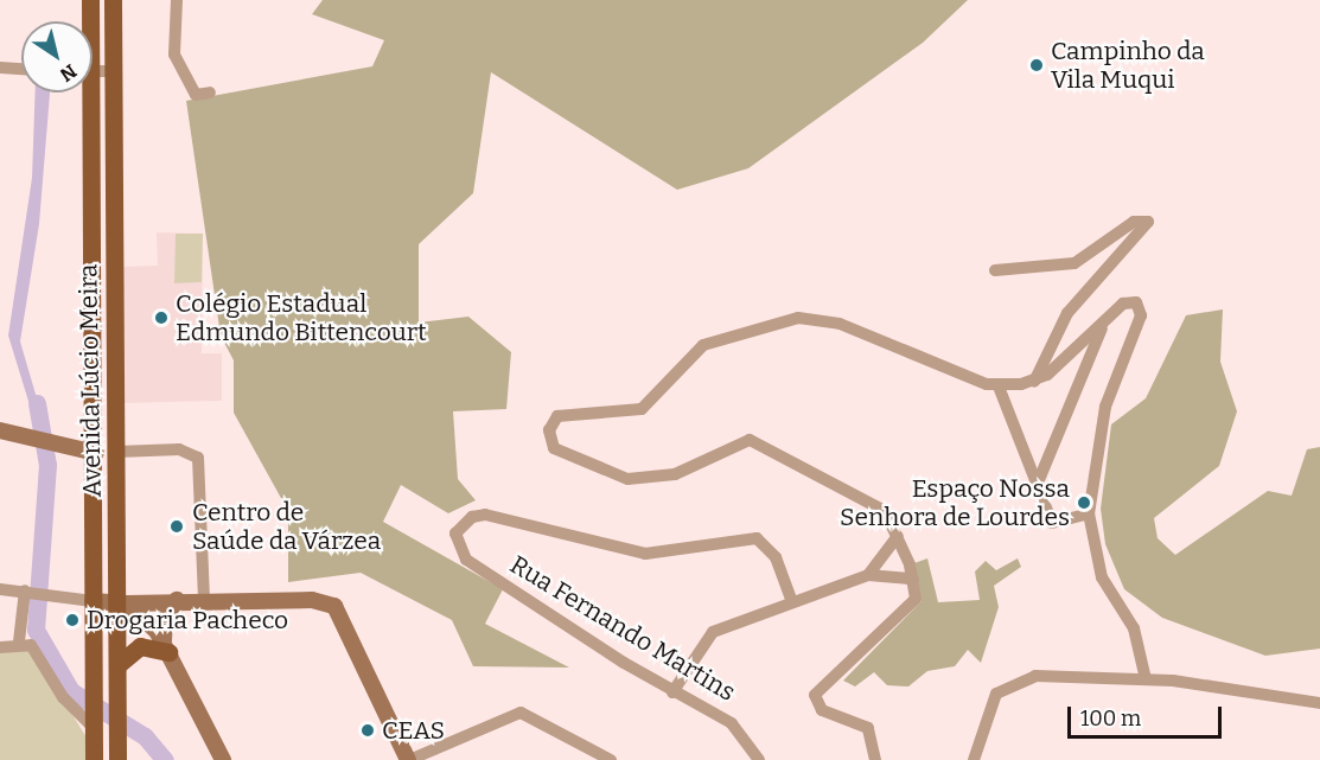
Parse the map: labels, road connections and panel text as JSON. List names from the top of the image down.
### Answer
{
  "streets": {
    "main road": ["Avenida Lúcio Meira"],
    "street": ["Rua Fernando Martins"]
  },
  "places": [
    "Campinho da Vila Muqui",
    "Colégio Estadual Edmundo Bittencourt",
    "Espaço Nossa Senhora de Lourdes",
    "Centro de Saúde da Várzea",
    "Drogaria Pacheco",
    "CEAS"
  ],
  "scale_bar": "100 m",
  "north": "bottom right"
}
